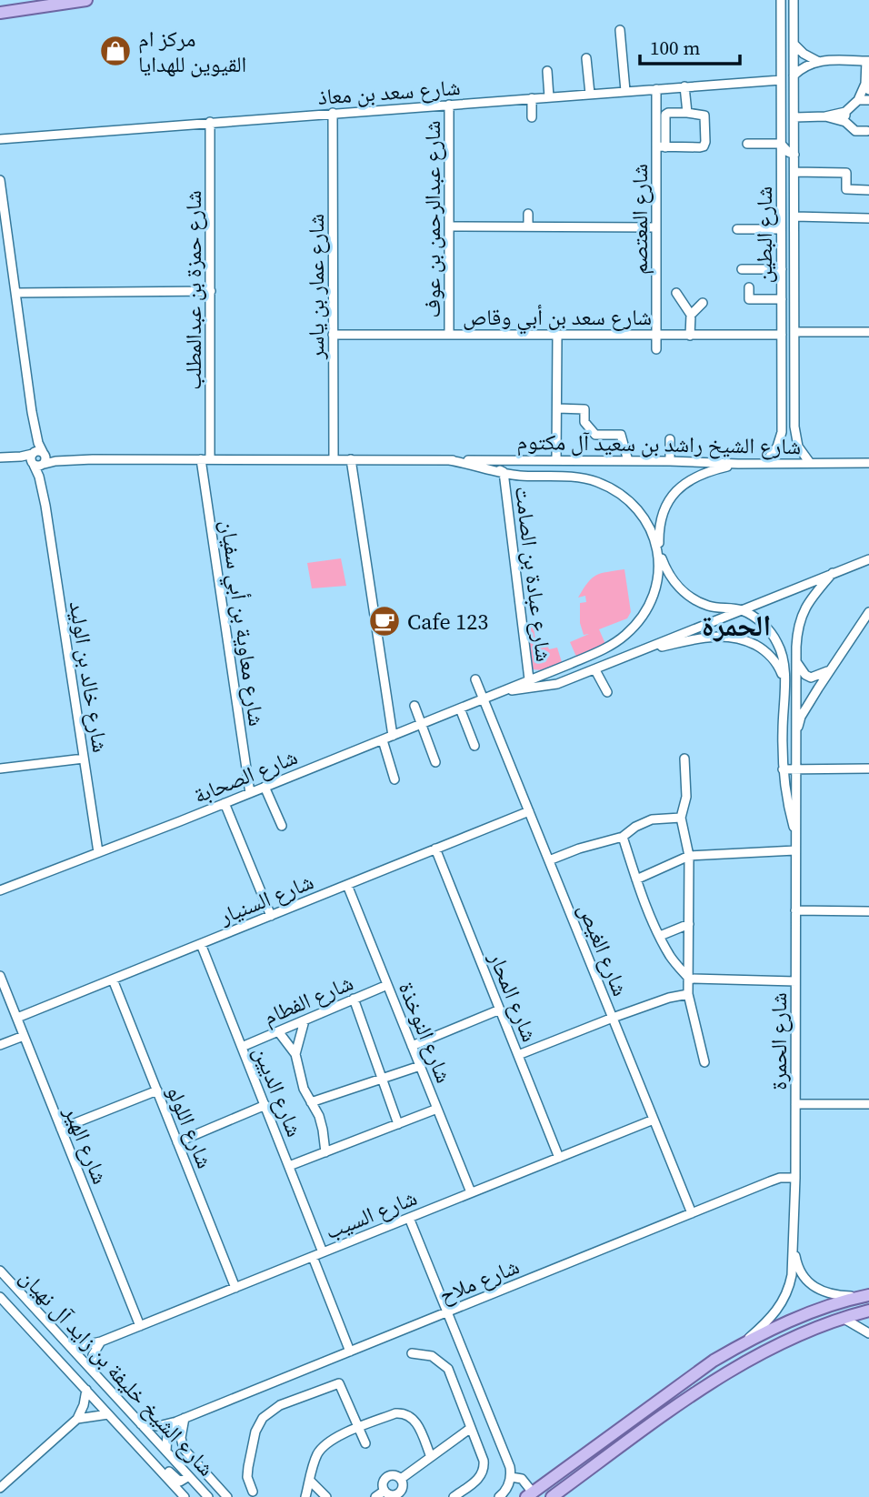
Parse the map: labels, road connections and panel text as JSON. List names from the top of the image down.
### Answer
{
  "streets": {
    "street": [
      "شارع سعد بن معاذ",
      "شارع عبدالرحمن بن عوف",
      "شارع المعتصم",
      "شارع البطين",
      "شارع عمار بن ياسر",
      "شارع حمزة بن عبدالمطلب",
      "شارع سعد بن أبي وقاص",
      "شارع الشيخ راشد بن سعيد آل مكتوم",
      "شارع عبادة بن الصامت",
      "شارع معاوية بن أبي سفيان",
      "شارع خالد بن الوليد",
      "شارع الصحابة",
      "شارع السنيار",
      "شارع الغيص",
      "شارع المحار",
      "شارع الفطام",
      "شارع النوخذة",
      "شارع الحمرة",
      "شارع الديين",
      "شارع اللولو",
      "شارع الهير",
      "شارع السيب",
      "شارع ملاح",
      "شارع الشيخ خليفة بن زايد آل نهيان"
    ]
  },
  "crossings": [
    ["شارع سعد بن معاذ", "شارع عبدالرحمن بن عوف"],
    ["شارع سعد بن معاذ", "شارع المعتصم"],
    ["شارع سعد بن معاذ", "شارع البطين"],
    ["شارع سعد بن معاذ", "شارع عمار بن ياسر"],
    ["شارع سعد بن معاذ", "شارع حمزة بن عبدالمطلب"],
    ["شارع عبدالرحمن بن عوف", "شارع سعد بن أبي وقاص"],
    ["شارع المعتصم", "شارع سعد بن أبي وقاص"],
    ["شارع البطين", "شارع سعد بن أبي وقاص"],
    ["شارع البطين", "شارع الشيخ راشد بن سعيد آل مكتوم"],
    ["شارع عمار بن ياسر", "شارع سعد بن أبي وقاص"],
    ["شارع عمار بن ياسر", "شارع الشيخ راشد بن سعيد آل مكتوم"],
    ["شارع حمزة بن عبدالمطلب", "شارع الشيخ راشد بن سعيد آل مكتوم"],
    ["شارع حمزة بن عبدالمطلب", "شارع معاوية بن أبي سفيان"],
    ["شارع الشيخ راشد بن سعيد آل مكتوم", "شارع عبادة بن الصامت"],
    ["شارع الشيخ راشد بن سعيد آل مكتوم", "شارع معاوية بن أبي سفيان"],
    ["شارع الشيخ راشد بن سعيد آل مكتوم", "شارع خالد بن الوليد"],
    ["شارع الشيخ راشد بن سعيد آل مكتوم", "شارع الصحابة"],
    ["شارع معاوية بن أبي سفيان", "شارع الصحابة"],
    ["شارع خالد بن الوليد", "شارع الصحابة"],
    ["شارع الصحابة", "شارع الغيص"],
    ["شارع السنيار", "شارع الغيص"],
    ["شارع السنيار", "شارع المحار"],
    ["شارع السنيار", "شارع النوخذة"],
    ["شارع السنيار", "شارع الديين"],
    ["شارع السنيار", "شارع اللولو"],
    ["شارع السنيار", "شارع الهير"],
    ["شارع الغيص", "شارع السيب"],
    ["شارع الغيص", "شارع ملاح"],
    ["شارع المحار", "شارع السيب"],
    ["شارع الفطام", "شارع النوخذة"],
    ["شارع الفطام", "شارع الديين"],
    ["شارع النوخذة", "شارع السيب"],
    ["شارع الحمرة", "شارع ملاح"],
    ["شارع الديين", "شارع السيب"],
    ["شارع اللولو", "شارع السيب"],
    ["شارع الهير", "شارع السيب"],
    ["شارع السيب", "شارع الشيخ خليفة بن زايد آل نهيان"],
    ["شارع ملاح", "شارع الشيخ خليفة بن زايد آل نهيان"]
  ],
  "districts": ["الحمرة"],
  "places": {
    "shop": ["مركز ام القيوين للهدايا"],
    "cafe": ["Cafe 123"]
  },
  "scale_bar": "100 m"
}
